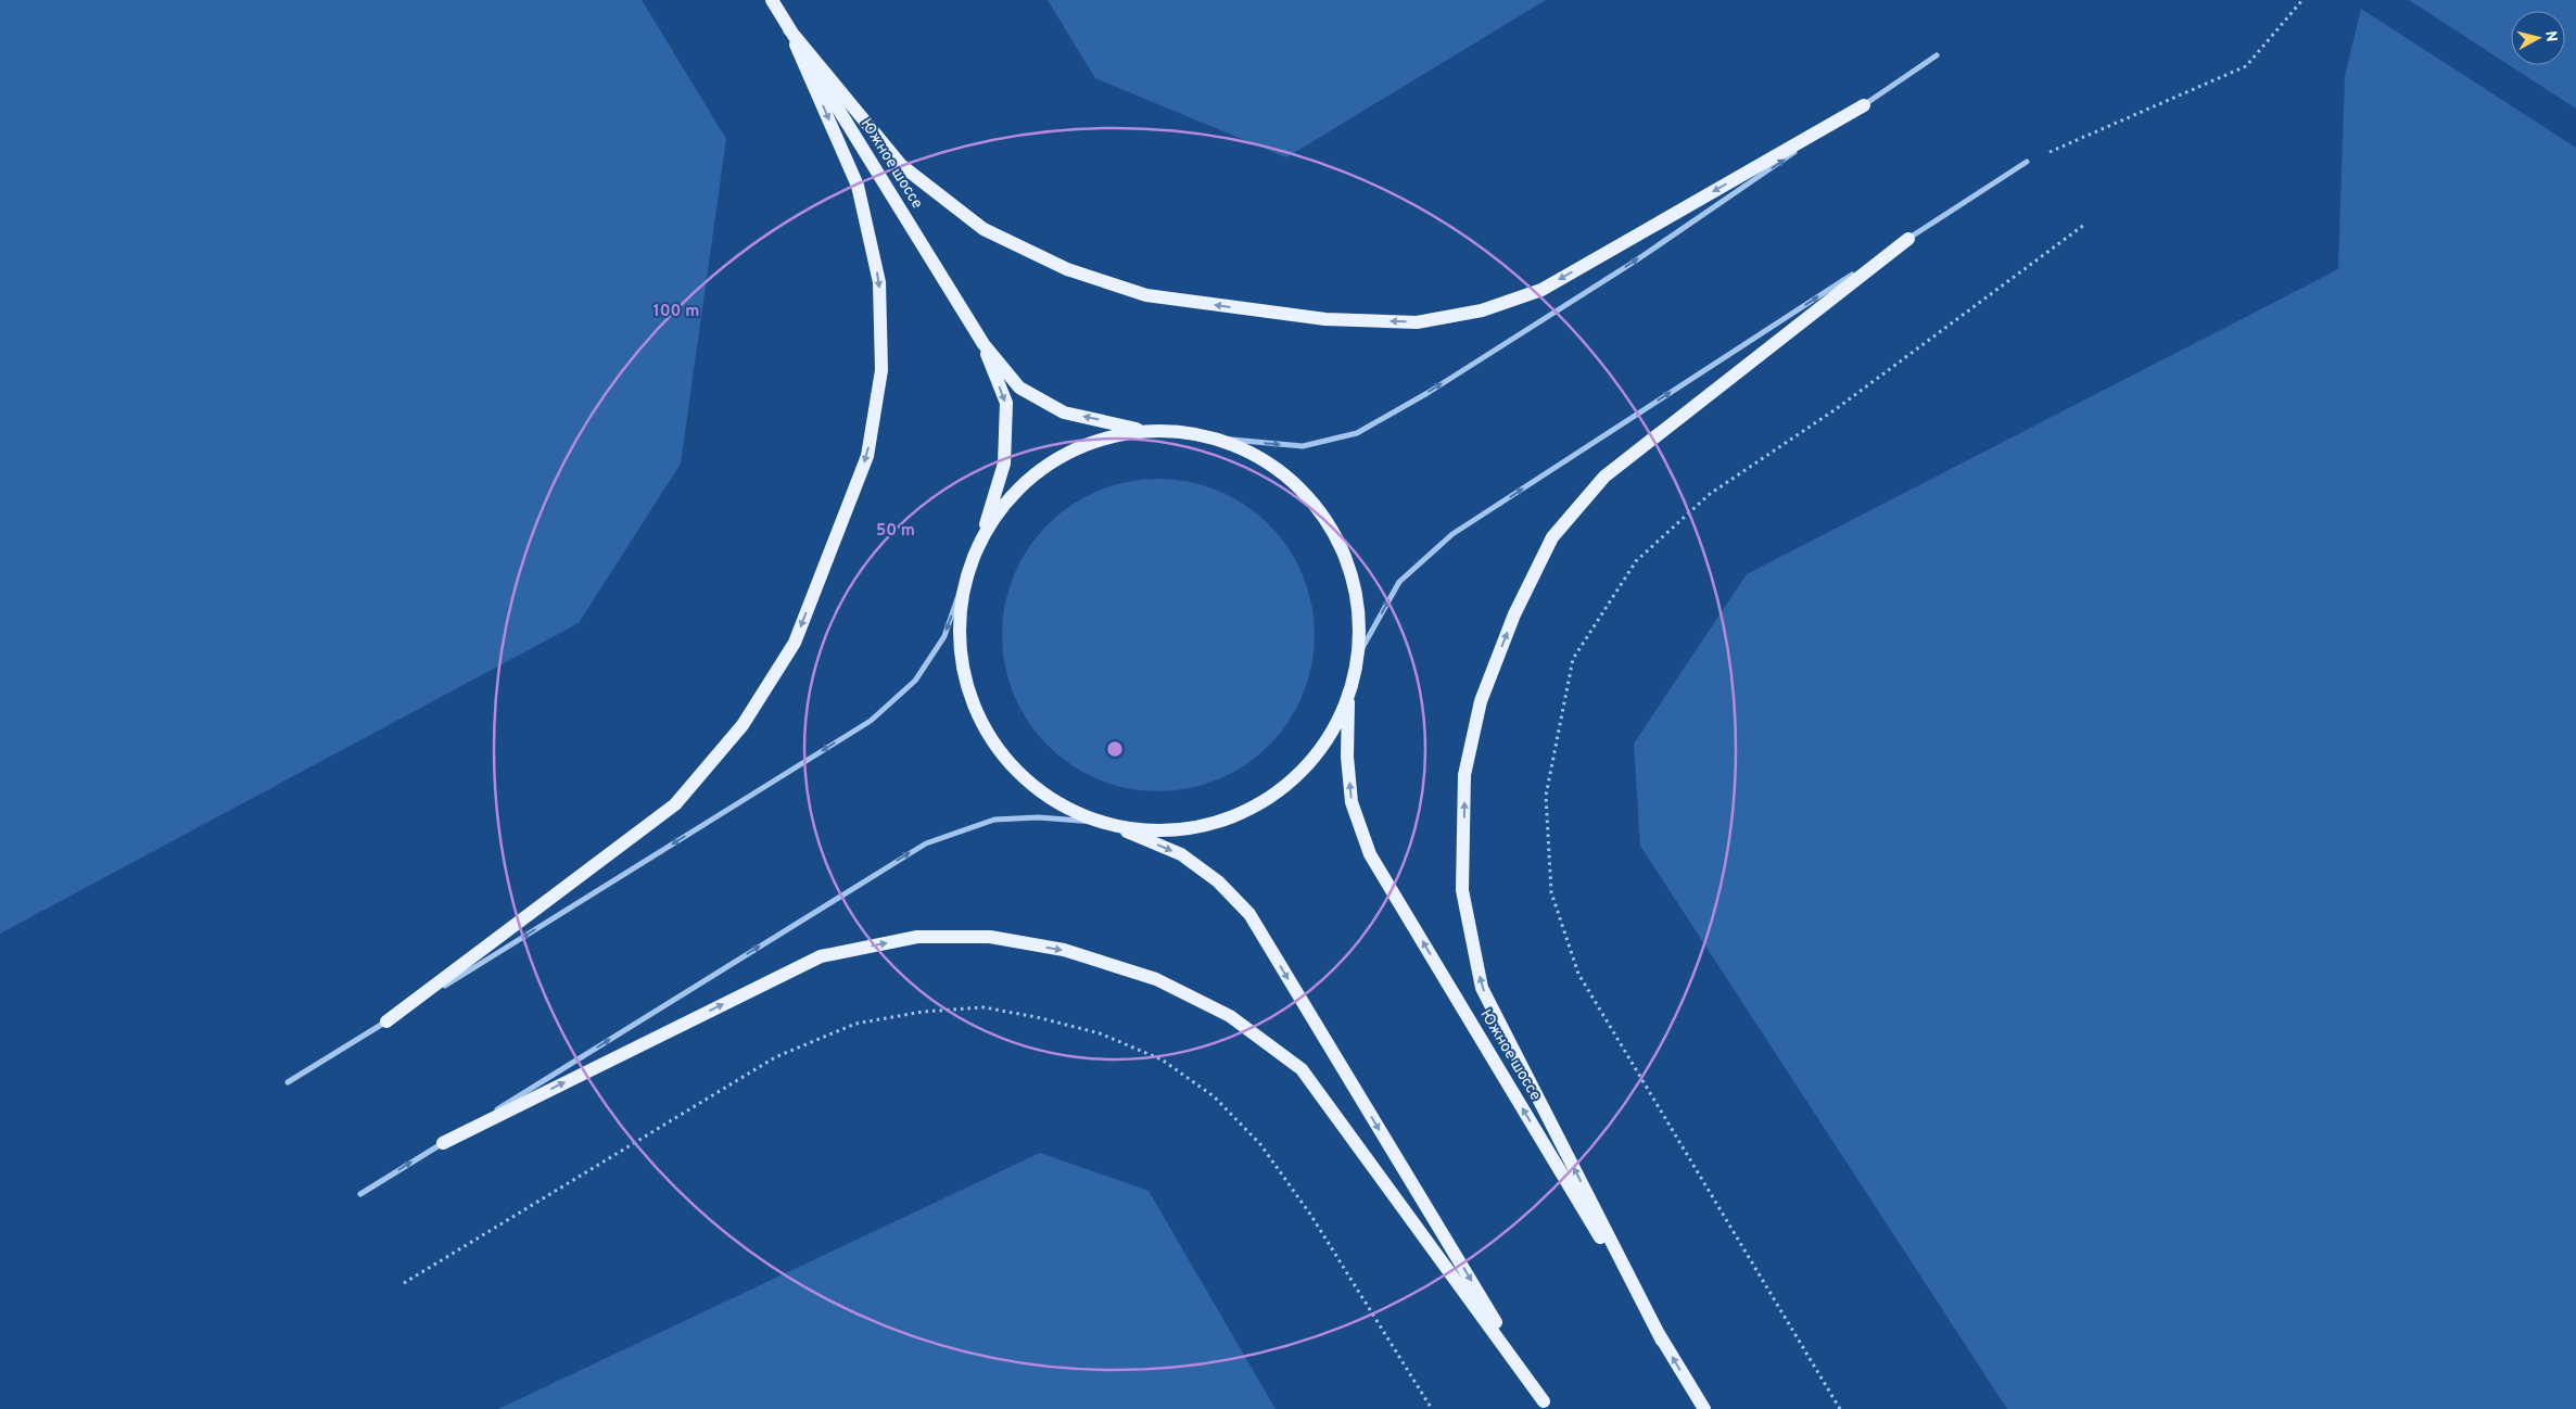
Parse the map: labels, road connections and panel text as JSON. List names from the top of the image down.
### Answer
{
  "streets": {
    "main road": ["Южное шоссе"]
  },
  "north": "right",
  "rings": ["100 m", "50 m"]
}
